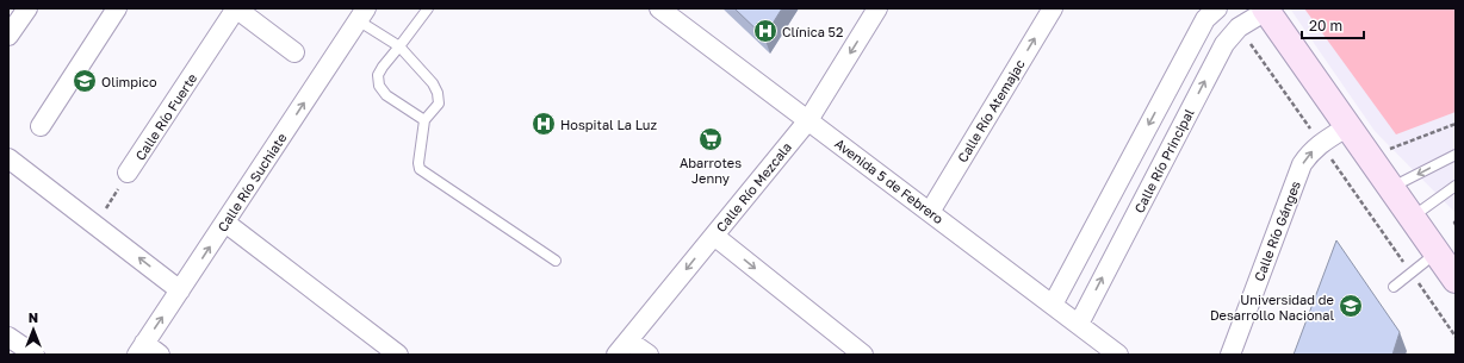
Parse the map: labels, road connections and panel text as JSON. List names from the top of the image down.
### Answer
{
  "streets": {
    "street": [
      "Calle Río Atemajac",
      "Calle Río Fuerte",
      "Calle Río Principal",
      "Avenida 5 de Febrero",
      "Calle Río Suchiate",
      "Calle Río Mezcala",
      "Calle Río Gánges"
    ]
  },
  "crossings": [
    ["Calle Río Atemajac", "Avenida 5 de Febrero"],
    ["Calle Río Principal", "Avenida 5 de Febrero"],
    ["Avenida 5 de Febrero", "Calle Río Mezcala"]
  ],
  "one_way": ["Calle Río Suchiate", "Calle Río Mezcala"],
  "places": {
    "hospital": ["Clínica 52", "Hospital La Luz"],
    "school or university": ["Olimpico", "Universidad de Desarrollo Nacional"],
    "supermarket": ["Abarrotes Jenny"]
  },
  "scale_bar": "20 m",
  "north": "top"
}
